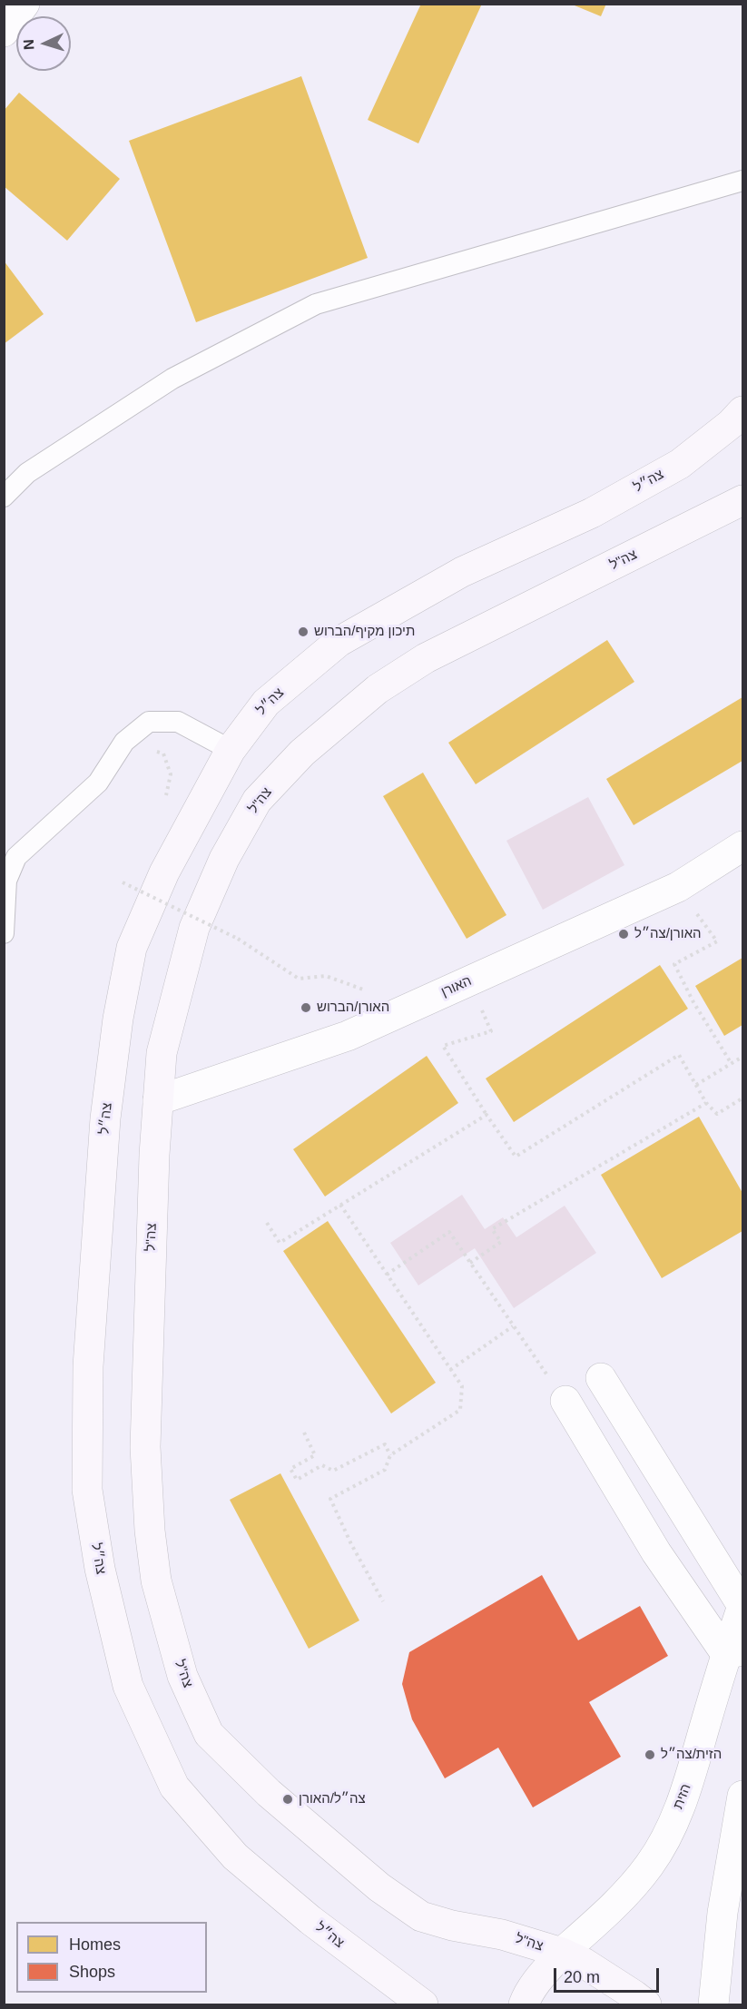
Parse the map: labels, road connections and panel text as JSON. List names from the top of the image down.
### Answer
{
  "streets": {
    "main road": ["צה״ל", "צה\"ל"],
    "street": ["האורן", "הזית"]
  },
  "crossings": [
    ["צה\"ל", "האורן"],
    ["צה\"ל", "הזית"]
  ],
  "places": [
    "תיכון מקיף/הברוש",
    "האורן/צה״ל",
    "האורן/הברוש",
    "הזית/צה״ל",
    "צה״ל/האורן"
  ],
  "legend": ["Homes", "Shops"],
  "scale_bar": "20 m",
  "north": "left"
}
